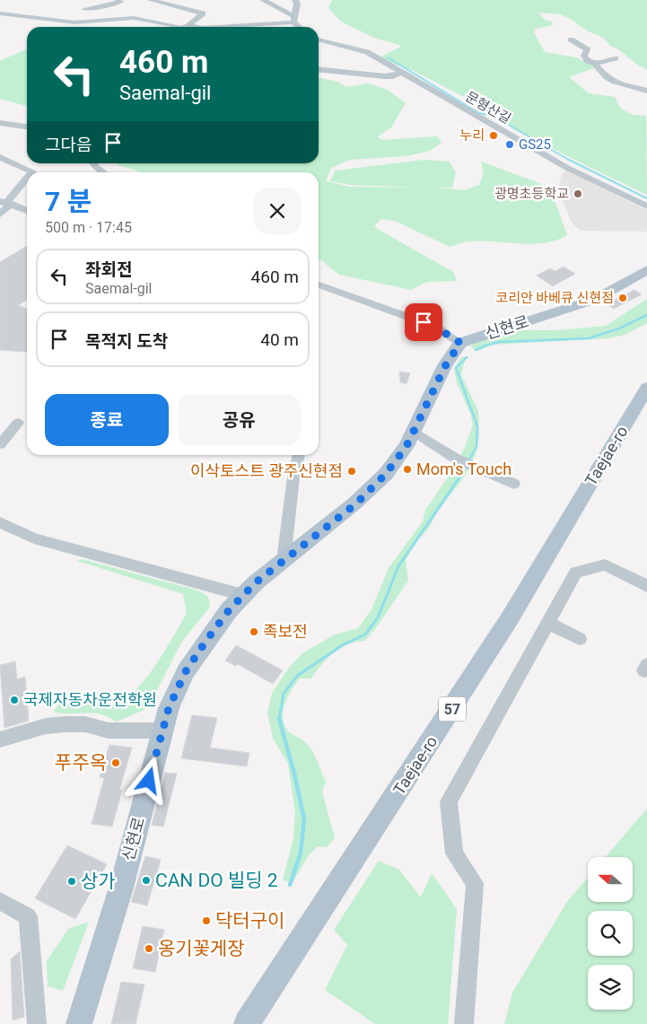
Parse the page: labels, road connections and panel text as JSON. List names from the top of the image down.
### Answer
{
  "streets": {
    "main road": ["신현로", "Taejae-ro", "57"],
    "street": ["문형산길"]
  },
  "places": [
    "누리",
    "GS25",
    "광명초등학교",
    "코리안 바베큐 신현점",
    "Mom's Touch",
    "이삭토스트 광주신현점",
    "족보전",
    "국제자동차운전학원",
    "푸주옥",
    "CAN DO 빌딩 2",
    "상가",
    "닥터구이",
    "옹기꽃게장"
  ],
  "north": "left",
  "page": {
    "turn": ["460 m", "Saemal-gil"],
    "then": "그다음",
    "heading": ["7 분", "500 m · 17:45"],
    "list": [
      {
        "name": "좌회전",
        "note": "Saemal-gil",
        "value": "460 m"
      },
      {
        "name": "목적지 도착",
        "value": "40 m"
      }
    ],
    "buttons": ["종료", "공유"]
  }
}
